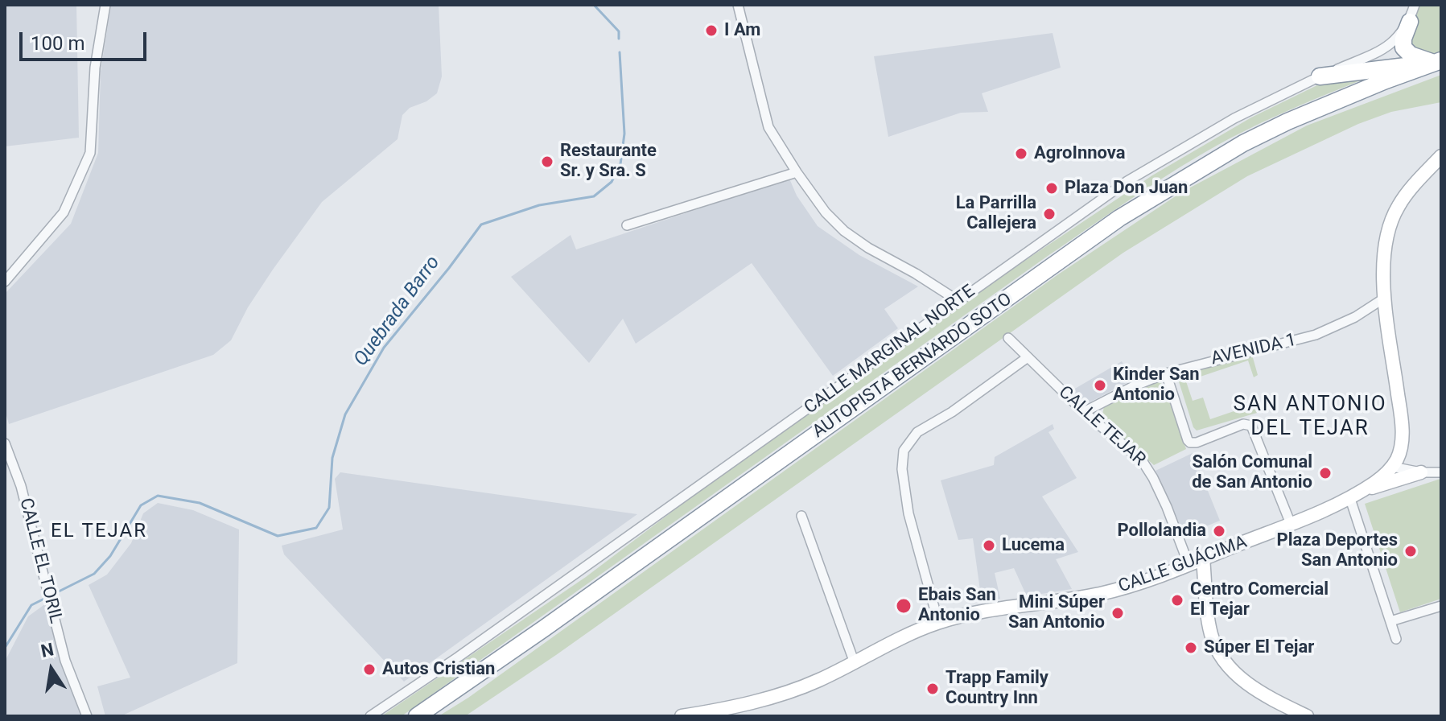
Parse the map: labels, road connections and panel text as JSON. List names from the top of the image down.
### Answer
{
  "streets": {
    "highway": ["AUTOPISTA BERNARDO SOTO"],
    "main road": ["CALLE GUÁCIMA"],
    "street": [
      "CALLE MARGINAL NORTE",
      "AVENIDA 1",
      "CALLE TEJAR",
      "CALLE EL TORIL"
    ]
  },
  "crossings": [
    ["AVENIDA 1", "CALLE TEJAR"],
    ["CALLE TEJAR", "CALLE GUÁCIMA"]
  ],
  "districts": ["SAN ANTONIO DEL TEJAR", "EL TEJAR"],
  "water": ["Quebrada Barro"],
  "places": [
    "I Am",
    "AgroInnova",
    "Restaurante Sr. y Sra. S",
    "Plaza Don Juan",
    "La Parrilla Callejera",
    "Kinder San Antonio",
    "Salón Comunal de San Antonio",
    "Pollolandia",
    "Lucema",
    "Plaza Deportes San Antonio",
    "Centro Comercial El Tejar",
    "Ebais San Antonio",
    "Mini Súper San Antonio",
    "Súper El Tejar",
    "Autos Cristian",
    "Trapp Family Country Inn"
  ],
  "scale_bar": "100 m",
  "north": "top"
}
